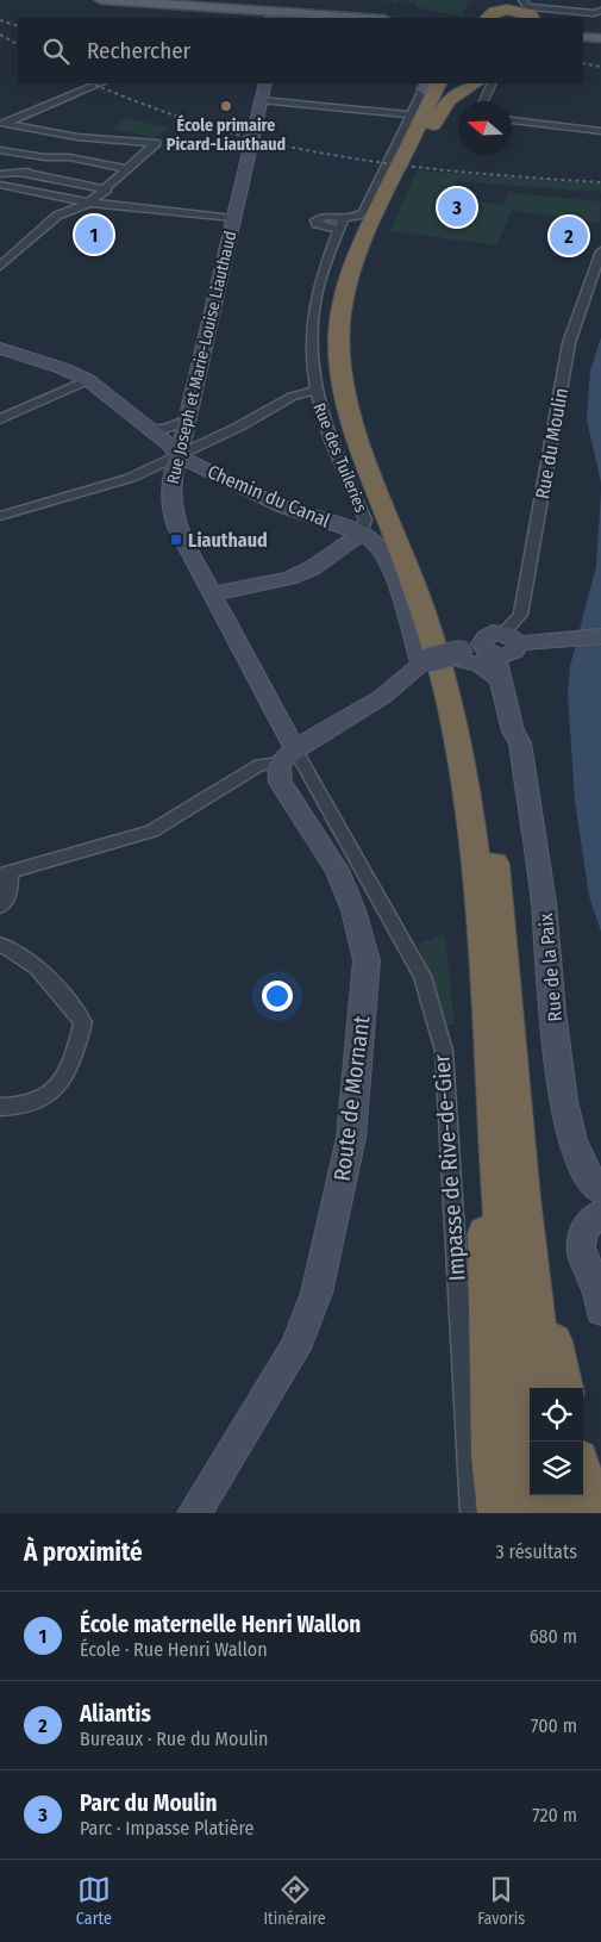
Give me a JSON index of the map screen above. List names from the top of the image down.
{
  "streets": {
    "main road": [
      "Rue Joseph et Marie-Louise Liauthaud",
      "Rue des Tuileries",
      "Chemin du Canal",
      "Rue de la Paix",
      "Route de Mornant"
    ],
    "street": ["Rue du Moulin", "Impasse de Rive-de-Gier"]
  },
  "crossings": [
    ["Rue Joseph et Marie-Louise Liauthaud", "Chemin du Canal"],
    ["Rue Joseph et Marie-Louise Liauthaud", "Route de Mornant"],
    ["Rue Joseph et Marie-Louise Liauthaud", "Impasse de Rive-de-Gier"],
    ["Rue du Moulin", "Rue de la Paix"],
    ["Rue des Tuileries", "Chemin du Canal"],
    ["Route de Mornant", "Impasse de Rive-de-Gier"]
  ],
  "places": {
    "other": ["École primaire Picard-Liauthaud"],
    "transit": ["Liauthaud"]
  },
  "north": "left",
  "page": {
    "search": "Rechercher",
    "pins": ["3", "1", "2"],
    "heading": ["À proximité", "3 résultats"],
    "list": [
      {
        "mark": "1",
        "name": "École maternelle Henri Wallon",
        "note": "École · Rue Henri Wallon",
        "value": "680 m"
      },
      {
        "mark": "2",
        "name": "Aliantis",
        "note": "Bureaux · Rue du Moulin",
        "value": "700 m"
      },
      {
        "mark": "3",
        "name": "Parc du Moulin",
        "note": "Parc · Impasse Platière",
        "value": "720 m"
      }
    ],
    "nav": ["Carte", "Itinéraire", "Favoris"]
  }
}
